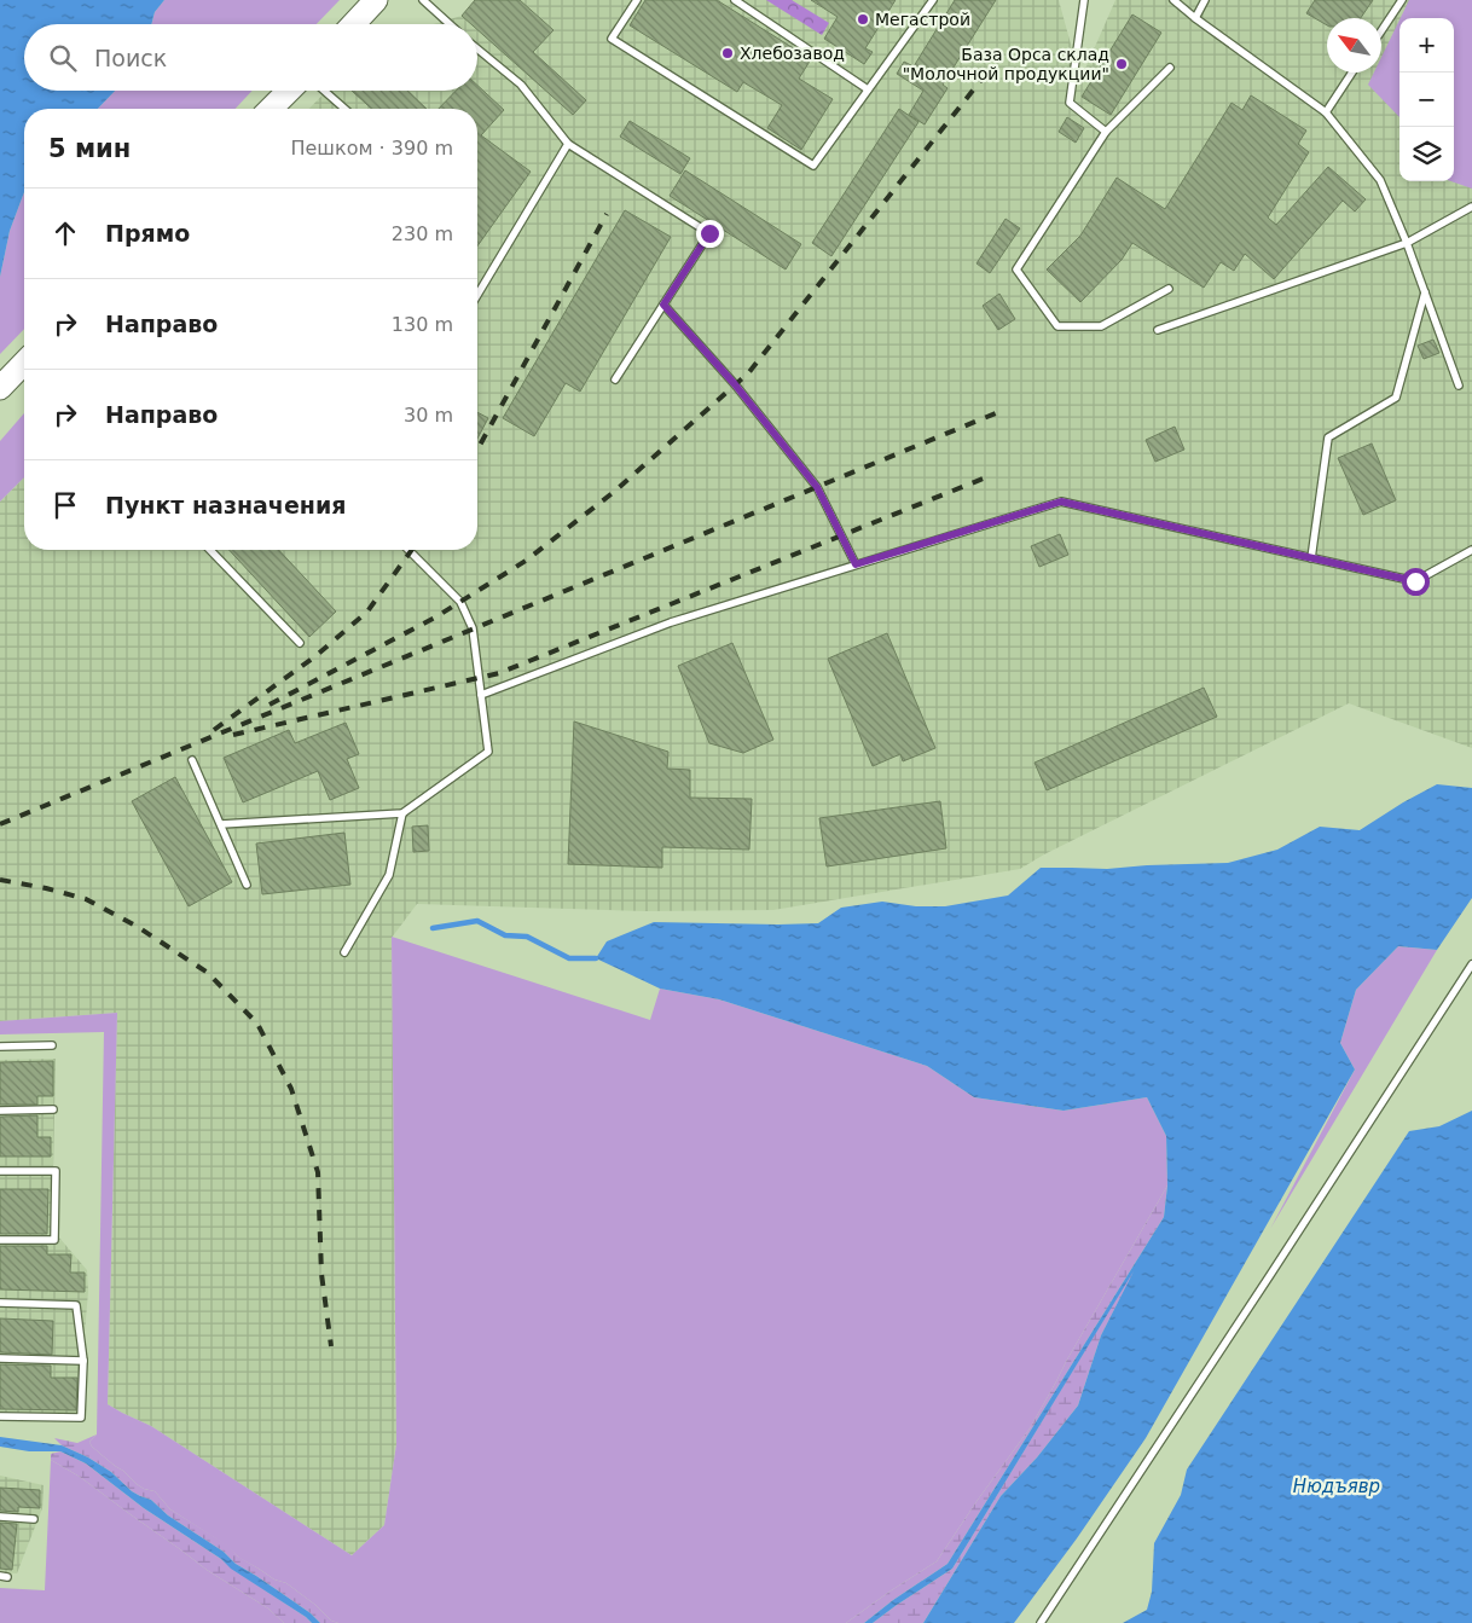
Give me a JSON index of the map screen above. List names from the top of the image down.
{
  "water": ["Нюдъявр"],
  "places": ["Мегастрой", "Хлебозавод", "База Орса склад \"Молочной продукции\""],
  "north": "top left",
  "page": {
    "map_buttons": ["+", "−"],
    "search": "Поиск",
    "heading": ["5 мин", "Пешком · 390 m"],
    "list": [
      ["Прямо", "230 m"],
      ["Направо", "130 m"],
      ["Направо", "30 m"],
      "Пункт назначения"
    ]
  }
}
